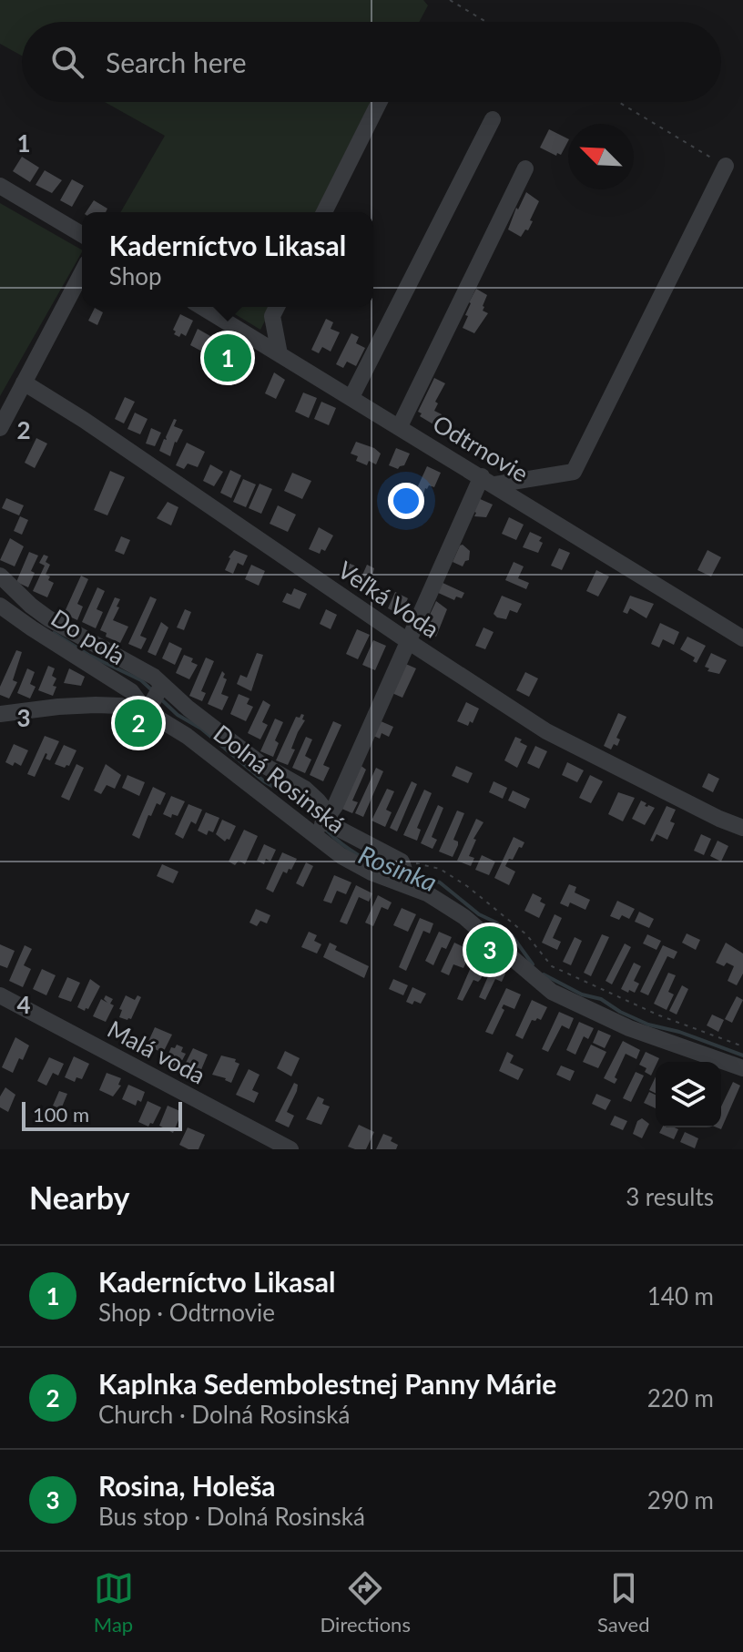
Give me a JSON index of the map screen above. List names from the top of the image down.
{
  "streets": {
    "street": [
      "Odtrnovie",
      "Veľká Voda",
      "Do poľa",
      "Dolná Rosinská",
      "Malá voda"
    ]
  },
  "crossings": [
    ["Do poľa", "Dolná Rosinská"]
  ],
  "water": ["Rosinka"],
  "scale_bar": "100 m",
  "north": "top left",
  "page": {
    "search": "Search here",
    "popup": ["Kaderníctvo Likasal", "Shop"],
    "pins": ["1", "2", "3"],
    "scale": "100 m",
    "heading": ["Nearby", "3 results"],
    "list": [
      {
        "mark": "1",
        "name": "Kaderníctvo Likasal",
        "note": "Shop · Odtrnovie",
        "value": "140 m"
      },
      {
        "mark": "2",
        "name": "Kaplnka Sedembolestnej Panny Márie",
        "note": "Church · Dolná Rosinská",
        "value": "220 m"
      },
      {
        "mark": "3",
        "name": "Rosina, Holeša",
        "note": "Bus stop · Dolná Rosinská",
        "value": "290 m"
      }
    ],
    "nav": ["Map", "Directions", "Saved"]
  },
  "grid": {
    "rows": [
      "1",
      "2",
      "3",
      "4"
    ]
  }
}
